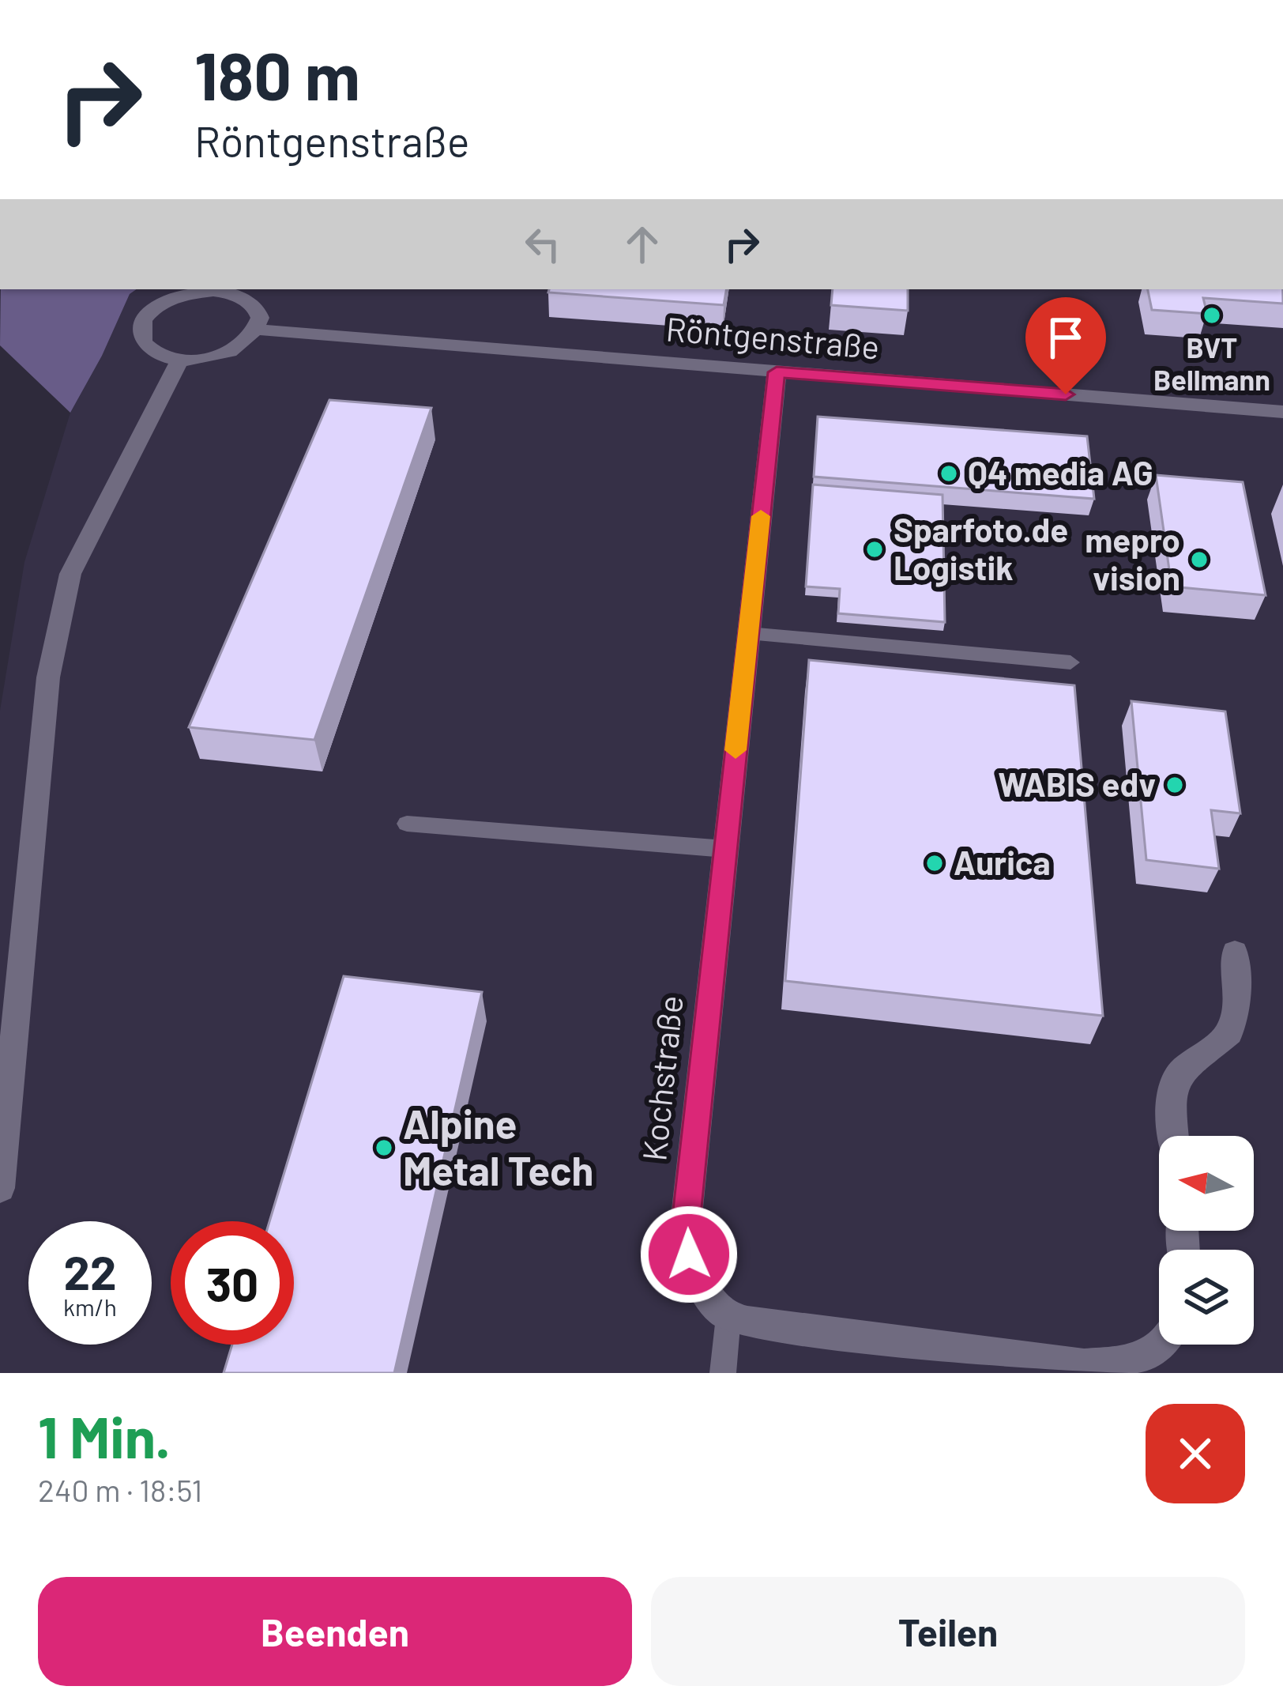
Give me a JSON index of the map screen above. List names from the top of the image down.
{
  "streets": {
    "street": ["Röntgenstraße", "Kochstraße"]
  },
  "crossings": [
    ["Röntgenstraße", "Kochstraße"]
  ],
  "places": [
    "BVT Bellmann",
    "Q4 media AG",
    "Sparfoto.de Logistik",
    "mepro vision",
    "WABIS edv",
    "Aurica",
    "Alpine Metal Tech"
  ],
  "north": "left",
  "page": {
    "turn": ["180 m", "Röntgenstraße"],
    "speed": "22 km/h",
    "limit": "30",
    "heading": ["1 Min.", "240 m · 18:51"],
    "buttons": ["Beenden", "Teilen"]
  }
}
